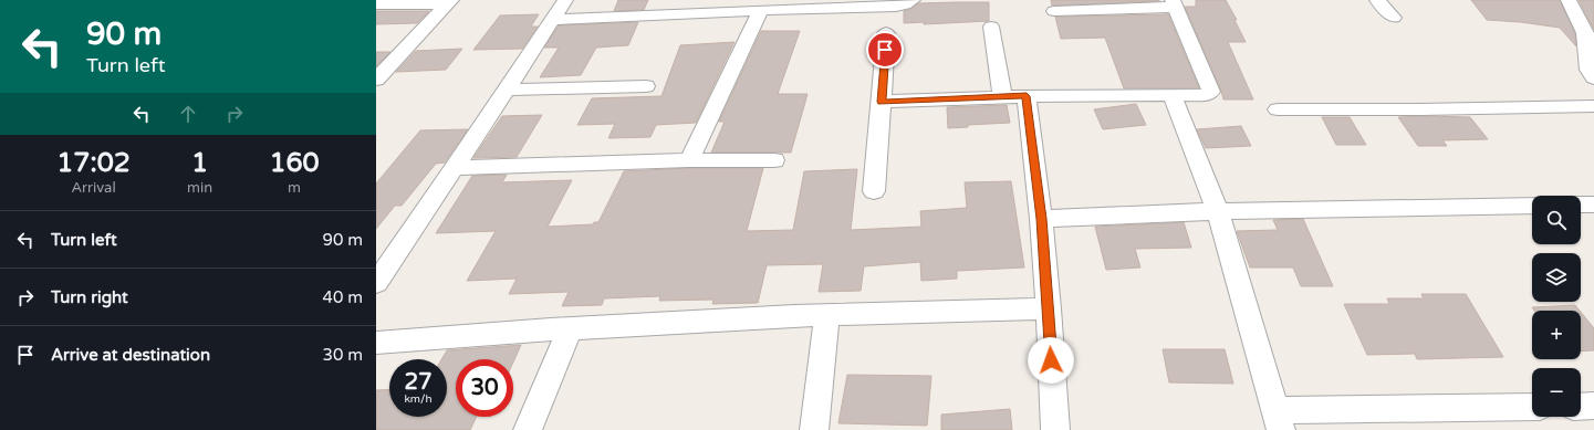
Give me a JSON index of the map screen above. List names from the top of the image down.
{
  "page": {
    "turn": ["90 m", "Turn left"],
    "eta": [
      "17:02",
      "Arrival",
      "1",
      "min",
      "160",
      "m"
    ],
    "map_buttons": ["+", "−"],
    "list": [
      {
        "name": "Turn left",
        "value": "90 m"
      },
      {
        "name": "Turn right",
        "value": "40 m"
      },
      {
        "name": "Arrive at destination",
        "value": "30 m"
      }
    ],
    "speed": "27 km/h",
    "limit": "30"
  }
}
